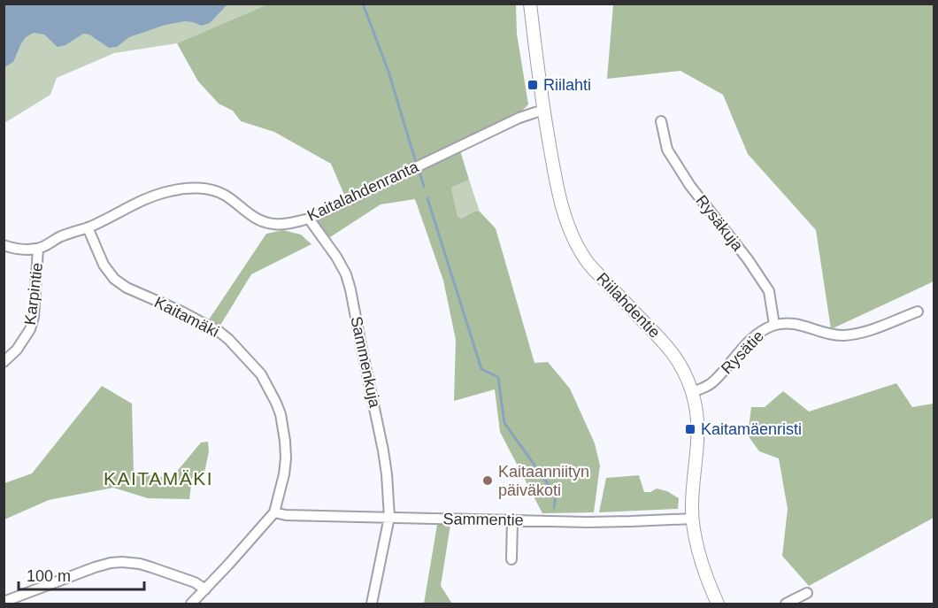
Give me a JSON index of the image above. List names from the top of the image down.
{
  "streets": {
    "street": [
      "Kaitalahdenranta",
      "Rysäkuja",
      "Karpintie",
      "Riilahdentie",
      "Kaitamäki",
      "Rysätie",
      "Sammenkuja",
      "Sammentie"
    ]
  },
  "crossings": [
    ["Kaitalahdenranta", "Karpintie"],
    ["Kaitalahdenranta", "Riilahdentie"],
    ["Kaitalahdenranta", "Kaitamäki"],
    ["Kaitalahdenranta", "Sammenkuja"],
    ["Rysäkuja", "Rysätie"],
    ["Riilahdentie", "Rysätie"],
    ["Riilahdentie", "Sammentie"],
    ["Kaitamäki", "Sammentie"],
    ["Sammenkuja", "Sammentie"]
  ],
  "districts": ["KAITAMÄKI"],
  "places": {
    "transit": ["Riilahti", "Kaitamäenristi"],
    "other": ["Kaitaanniityn päiväkoti"]
  },
  "scale_bar": "100 m"
}
